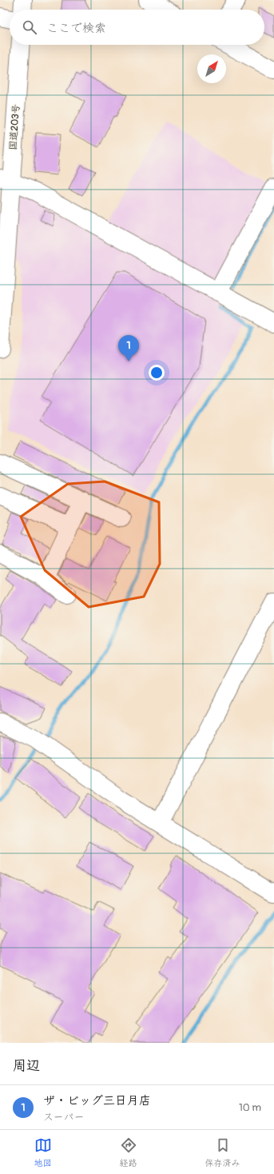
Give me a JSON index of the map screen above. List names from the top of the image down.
{
  "streets": {
    "main road": ["国道203号"]
  },
  "north": "top right",
  "page": {
    "search": "ここで検索",
    "pins": "1",
    "heading": "周辺",
    "list": [
      {
        "mark": "1",
        "name": "ザ・ビッグ三日月店",
        "note": "スーパー",
        "value": "10 m"
      }
    ],
    "nav": ["地図", "経路", "保存済み"]
  }
}
